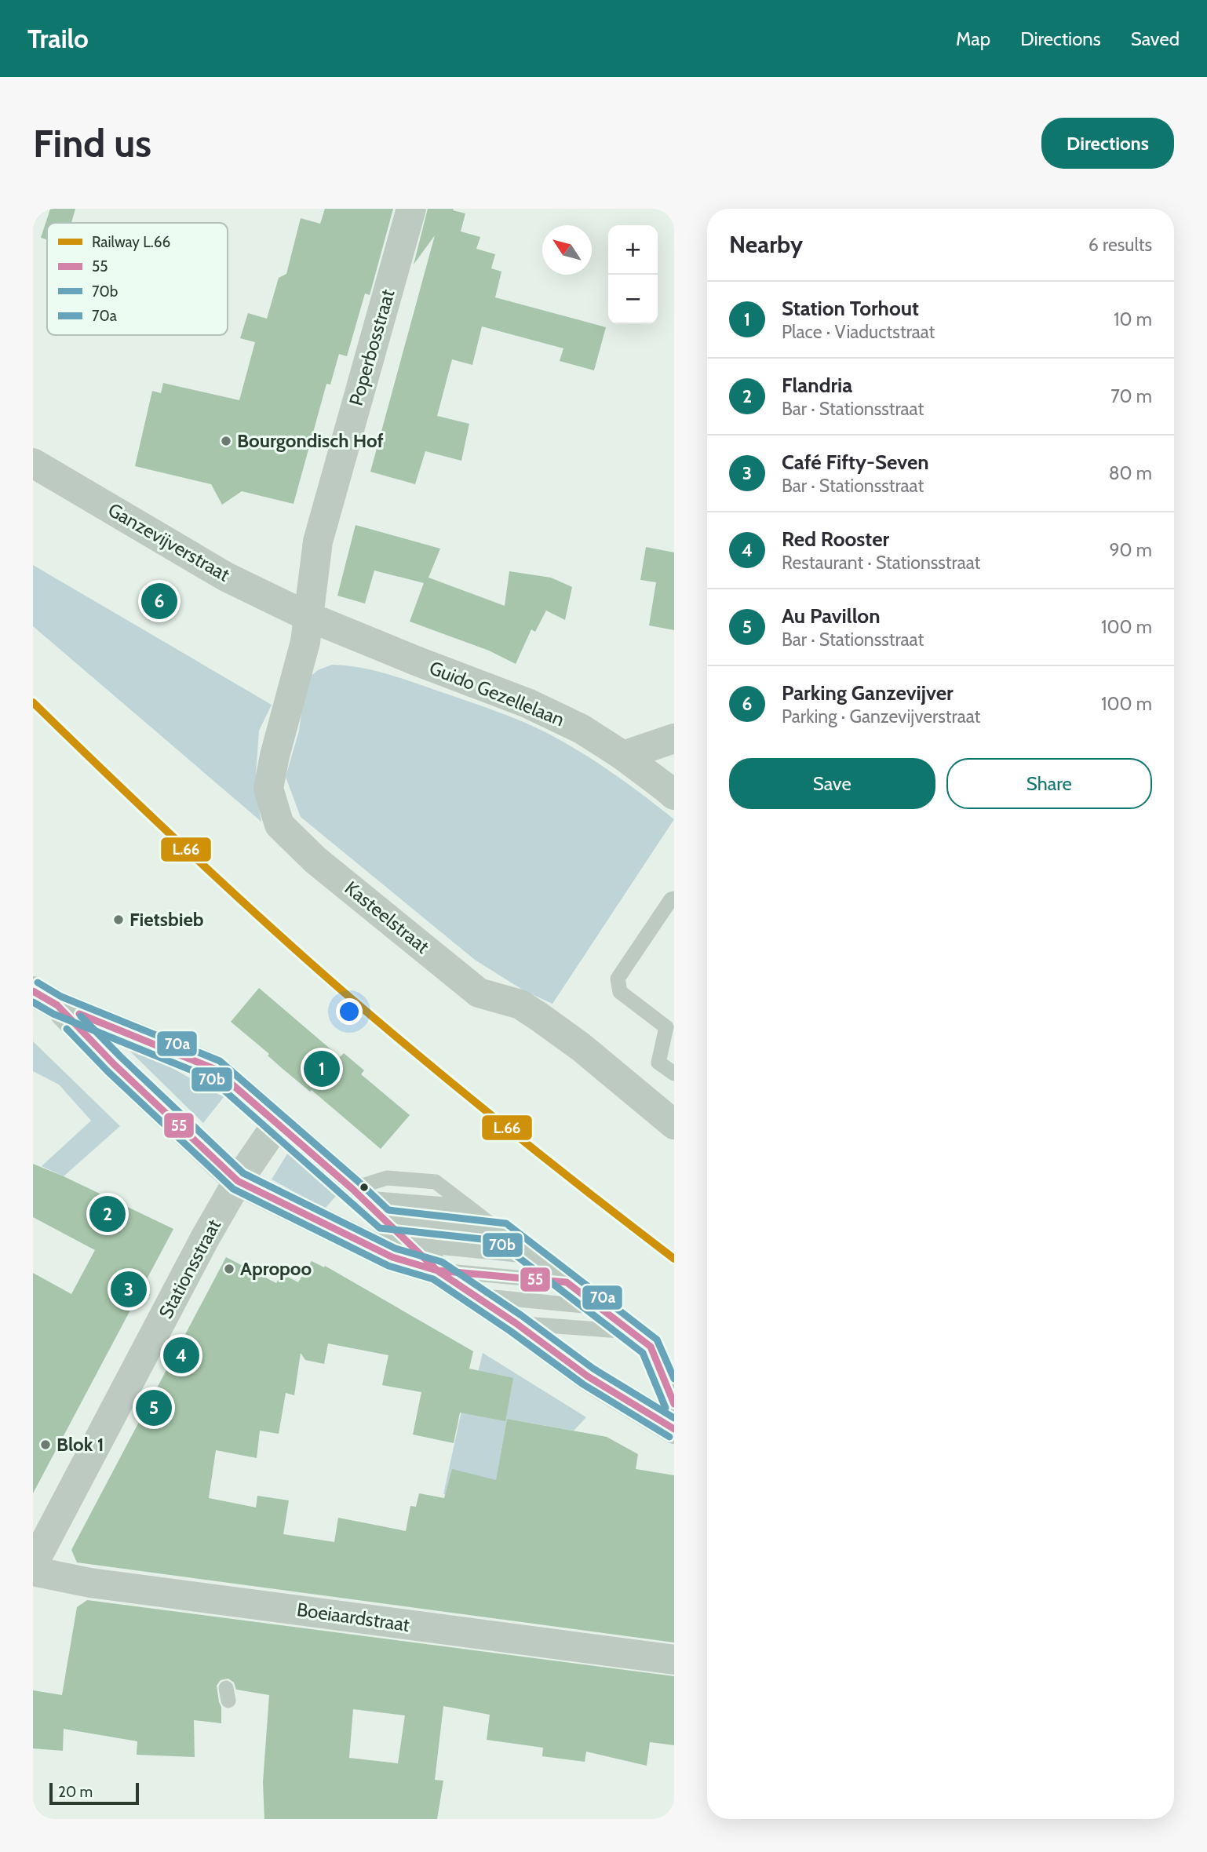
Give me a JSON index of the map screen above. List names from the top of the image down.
{
  "streets": {
    "street": [
      "Poperbosstraat",
      "Ganzevijverstraat",
      "Guido Gezellelaan",
      "Kasteelstraat",
      "Stationsstraat",
      "Boeiaardstraat"
    ]
  },
  "crossings": [
    ["Poperbosstraat", "Ganzevijverstraat"],
    ["Poperbosstraat", "Guido Gezellelaan"],
    ["Poperbosstraat", "Kasteelstraat"],
    ["Ganzevijverstraat", "Guido Gezellelaan"],
    ["Ganzevijverstraat", "Kasteelstraat"],
    ["Guido Gezellelaan", "Kasteelstraat"]
  ],
  "places": [
    "Bourgondisch Hof",
    "Fietsbieb",
    "Apropoo",
    "Blok 1"
  ],
  "lines": [
    "rail line L.66",
    "transit line 70a",
    "transit line 55",
    "transit line 70b"
  ],
  "legend": [
    "Railway L.66",
    "55",
    "70b",
    "70a"
  ],
  "scale_bar": "20 m",
  "north": "top left",
  "page": {
    "header": "Trailo",
    "nav": ["Map", "Directions", "Saved"],
    "buttons": [
      "Directions",
      ["Save", "Share"]
    ],
    "title": "Find us",
    "heading": ["Nearby", "6 results"],
    "map_buttons": ["+", "−"],
    "list": [
      {
        "mark": "1",
        "name": "Station Torhout",
        "note": "Place · Viaductstraat",
        "value": "10 m"
      },
      {
        "mark": "2",
        "name": "Flandria",
        "note": "Bar · Stationsstraat",
        "value": "70 m"
      },
      {
        "mark": "3",
        "name": "Café Fifty-Seven",
        "note": "Bar · Stationsstraat",
        "value": "80 m"
      },
      {
        "mark": "4",
        "name": "Red Rooster",
        "note": "Restaurant · Stationsstraat",
        "value": "90 m"
      },
      {
        "mark": "5",
        "name": "Au Pavillon",
        "note": "Bar · Stationsstraat",
        "value": "100 m"
      },
      {
        "mark": "6",
        "name": "Parking Ganzevijver",
        "note": "Parking · Ganzevijverstraat",
        "value": "100 m"
      }
    ],
    "pins": [
      "6",
      "1",
      "2",
      "3",
      "4",
      "5"
    ],
    "scale": "20 m"
  }
}
